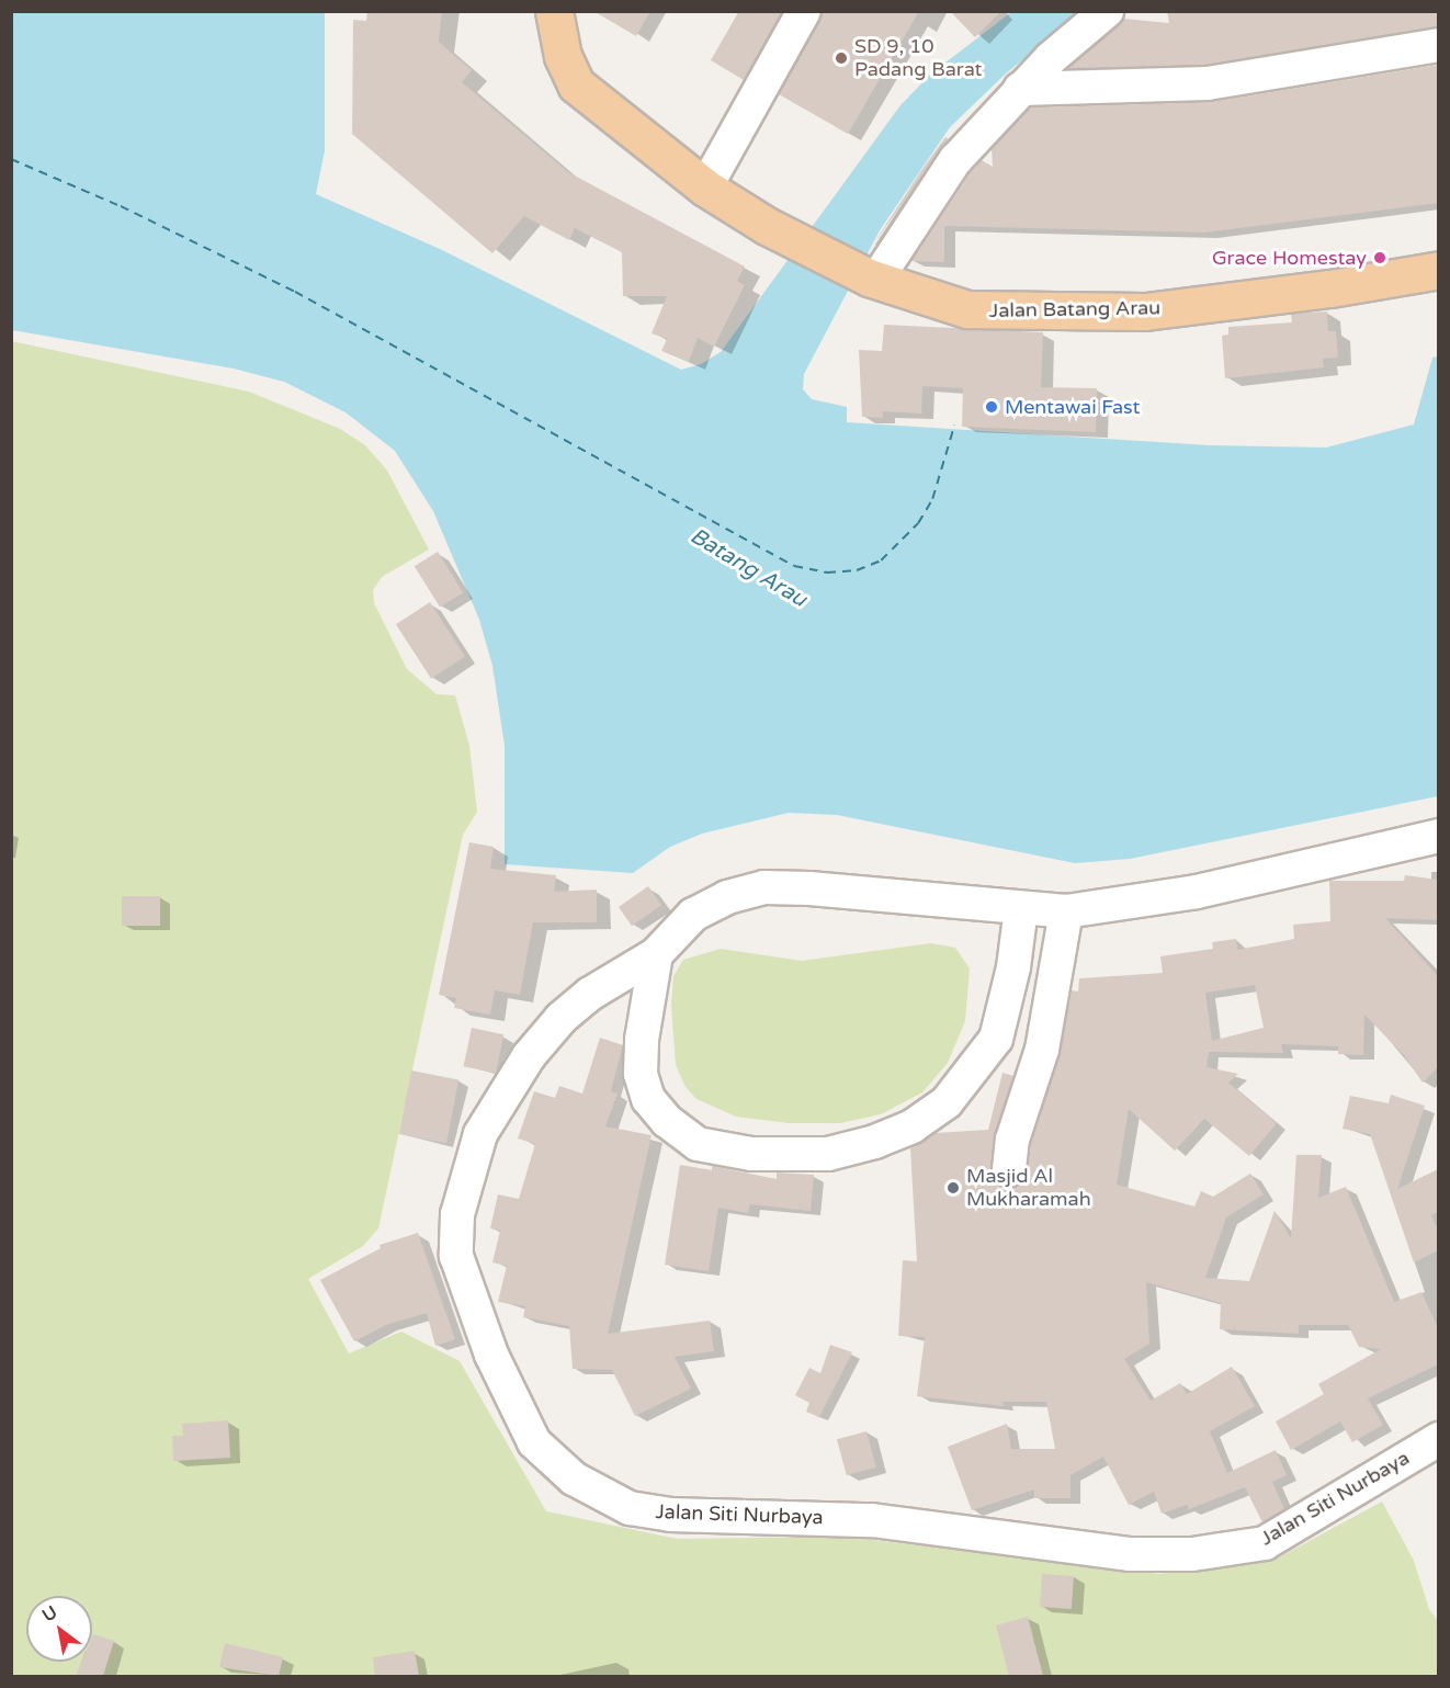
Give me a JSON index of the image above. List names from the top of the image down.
{
  "streets": {
    "main road": ["Jalan Batang Arau"],
    "street": ["Jalan Siti Nurbaya"]
  },
  "water": ["Batang Arau"],
  "places": [
    "SD 9, 10 Padang Barat",
    "Grace Homestay",
    "Mentawai Fast",
    "Masjid Al Mukharamah"
  ],
  "north": "top left"
}
